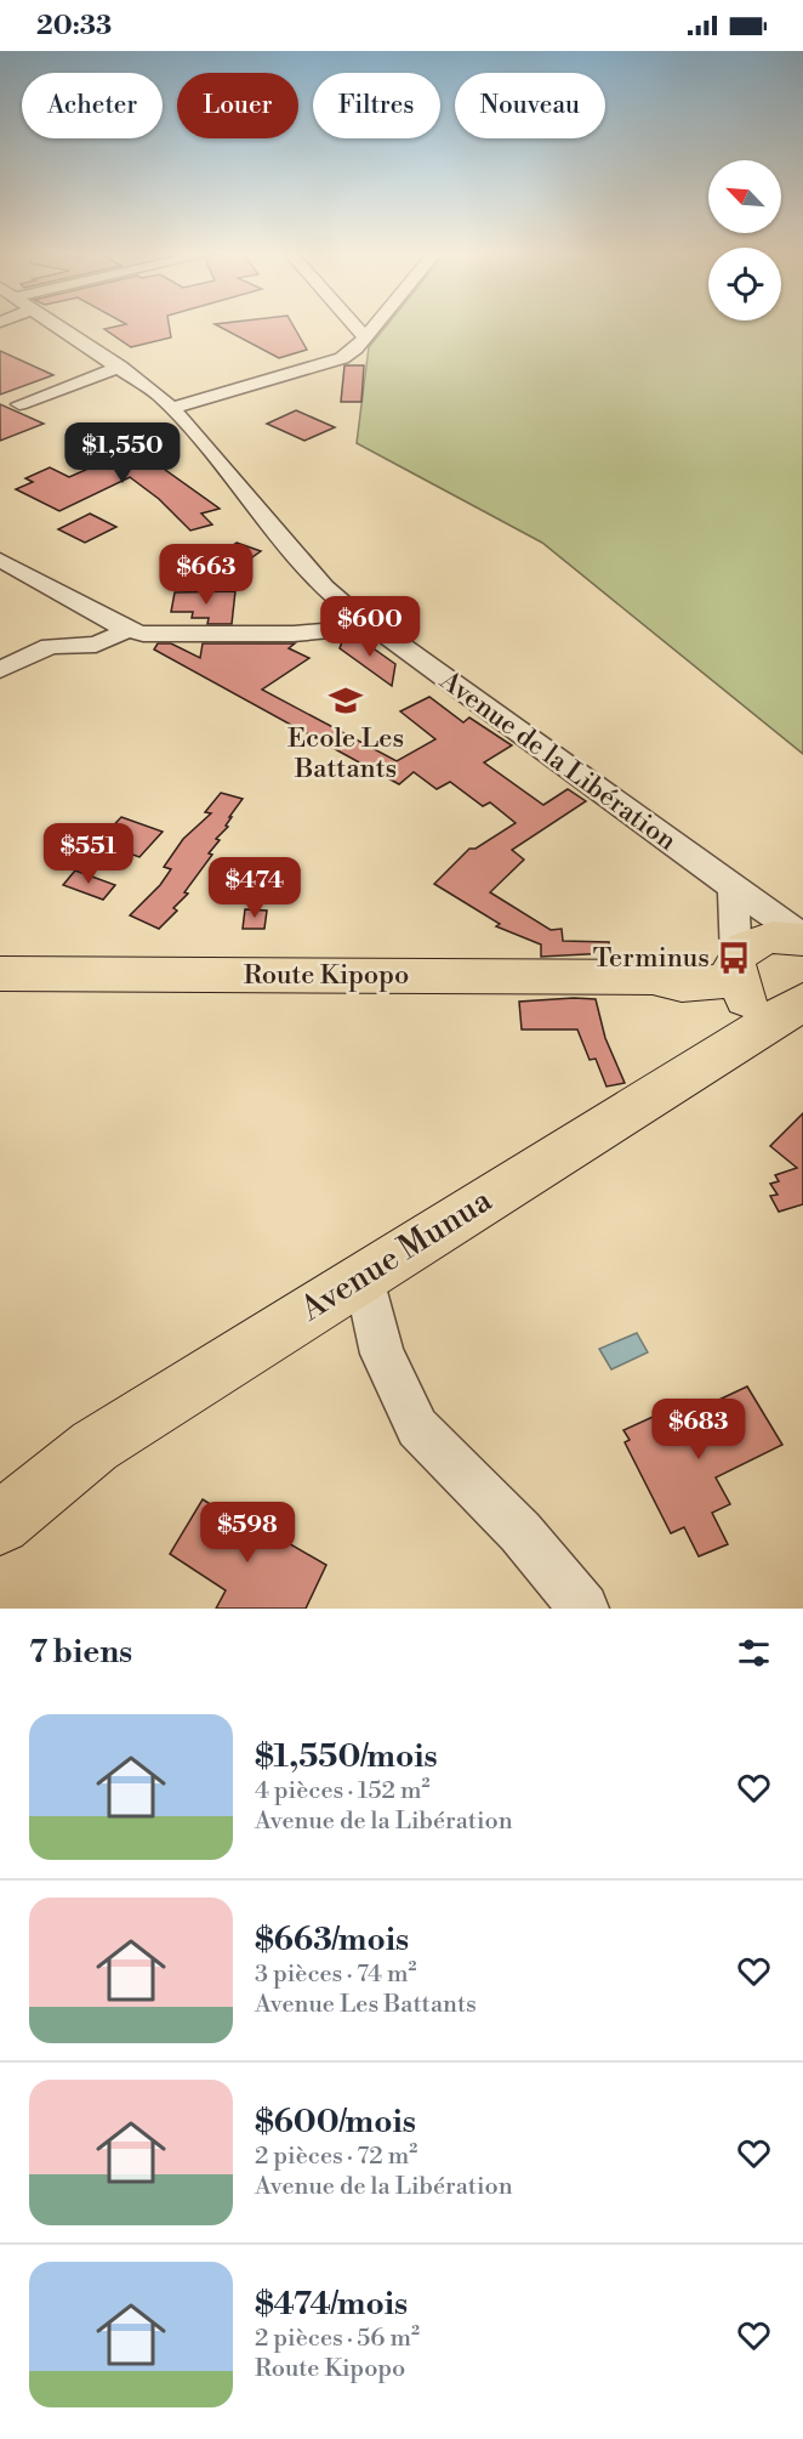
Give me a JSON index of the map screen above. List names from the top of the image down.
{
  "streets": {
    "main road": ["Route Kipopo", "Avenue Munua"],
    "street": ["Avenue de la Libération"]
  },
  "places": {
    "school or university": ["Ecole Les Battants"],
    "bus stop": ["Terminus"]
  },
  "north": "top left",
  "page": {
    "status": "20:33",
    "chip": [
      "Acheter",
      "Louer",
      "Filtres",
      "Nouveau"
    ],
    "price": [
      "$1,550",
      "$663",
      "$600",
      "$551",
      "$474",
      "$683",
      "$598"
    ],
    "heading": "7 biens",
    "list": [
      {
        "name": "$1,550/mois",
        "note": "4 pièces · 152 m² · Avenue de la Libération"
      },
      {
        "name": "$663/mois",
        "note": "3 pièces · 74 m² · Avenue Les Battants"
      },
      {
        "name": "$600/mois",
        "note": "2 pièces · 72 m² · Avenue de la Libération"
      },
      {
        "name": "$474/mois",
        "note": "2 pièces · 56 m² · Route Kipopo"
      }
    ]
  }
}
